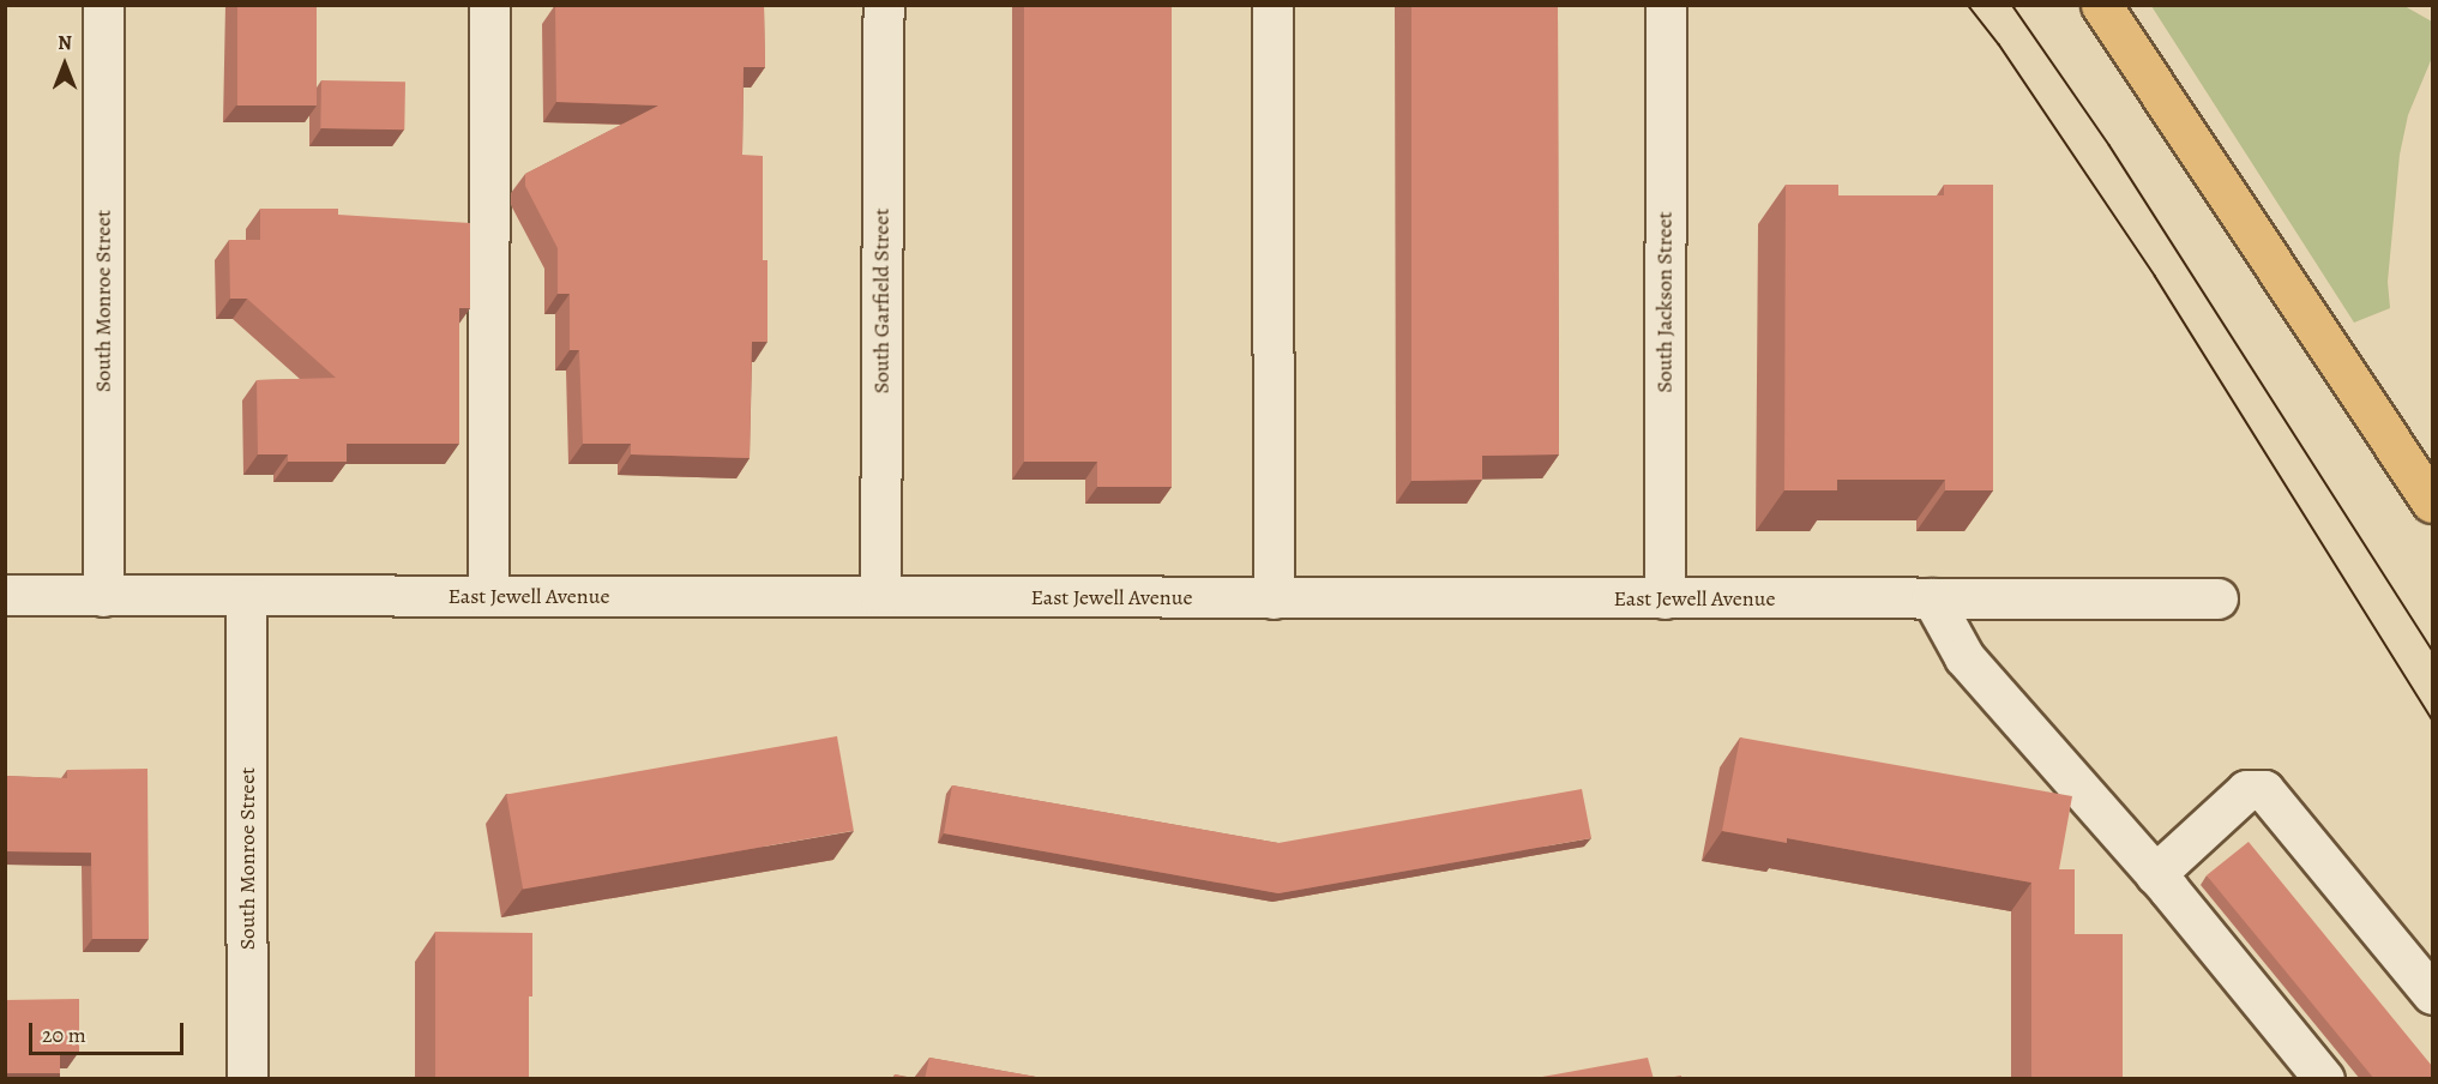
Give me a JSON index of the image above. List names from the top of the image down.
{
  "streets": {
    "street": [
      "South Monroe Street",
      "South Garfield Street",
      "South Jackson Street",
      "East Jewell Avenue"
    ]
  },
  "crossings": [
    ["South Monroe Street", "East Jewell Avenue"],
    ["South Garfield Street", "East Jewell Avenue"],
    ["South Jackson Street", "East Jewell Avenue"]
  ],
  "scale_bar": "20 m",
  "north": "top"
}
